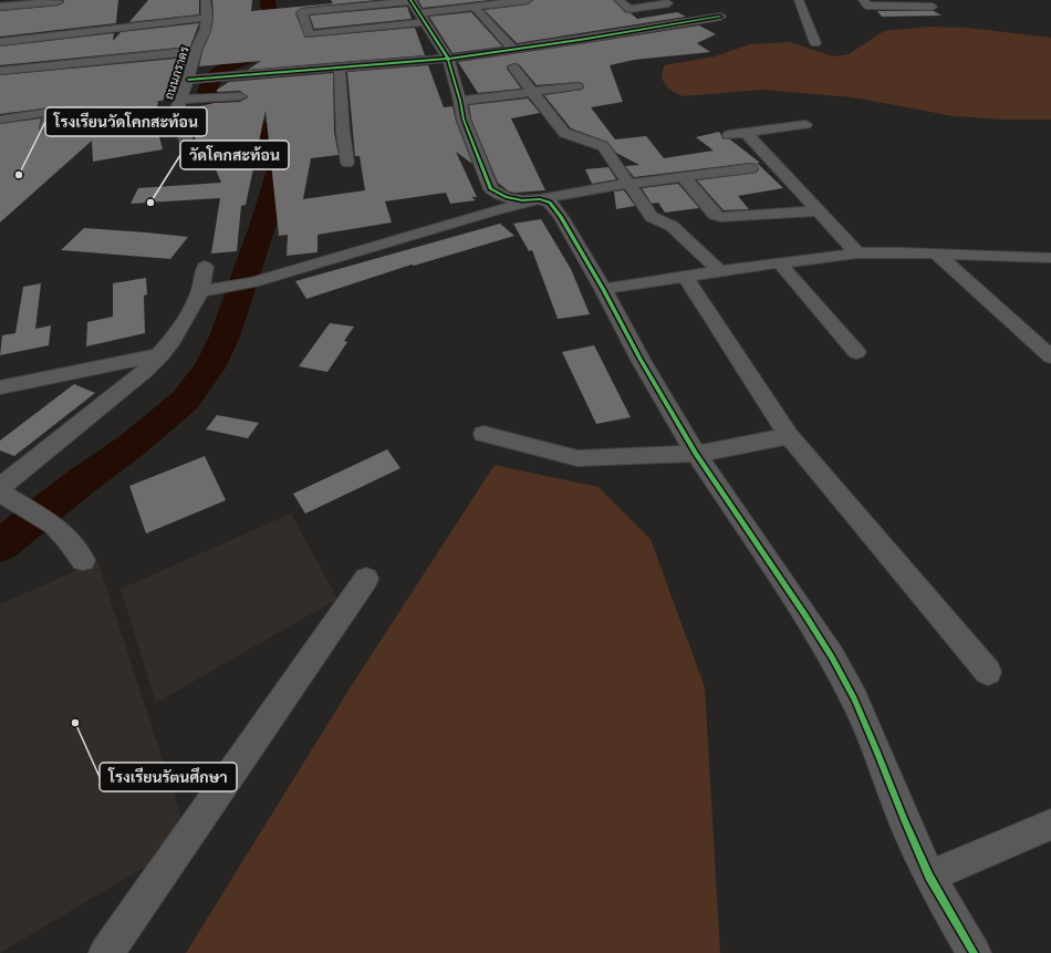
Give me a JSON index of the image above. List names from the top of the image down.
{
  "streets": {
    "street": ["ถนนภราดร"]
  },
  "places": ["โรงเรียนวัดโคกสะท้อน", "วัดโคกสะท้อน", "โรงเรียนรัตนศึกษา"]
}
